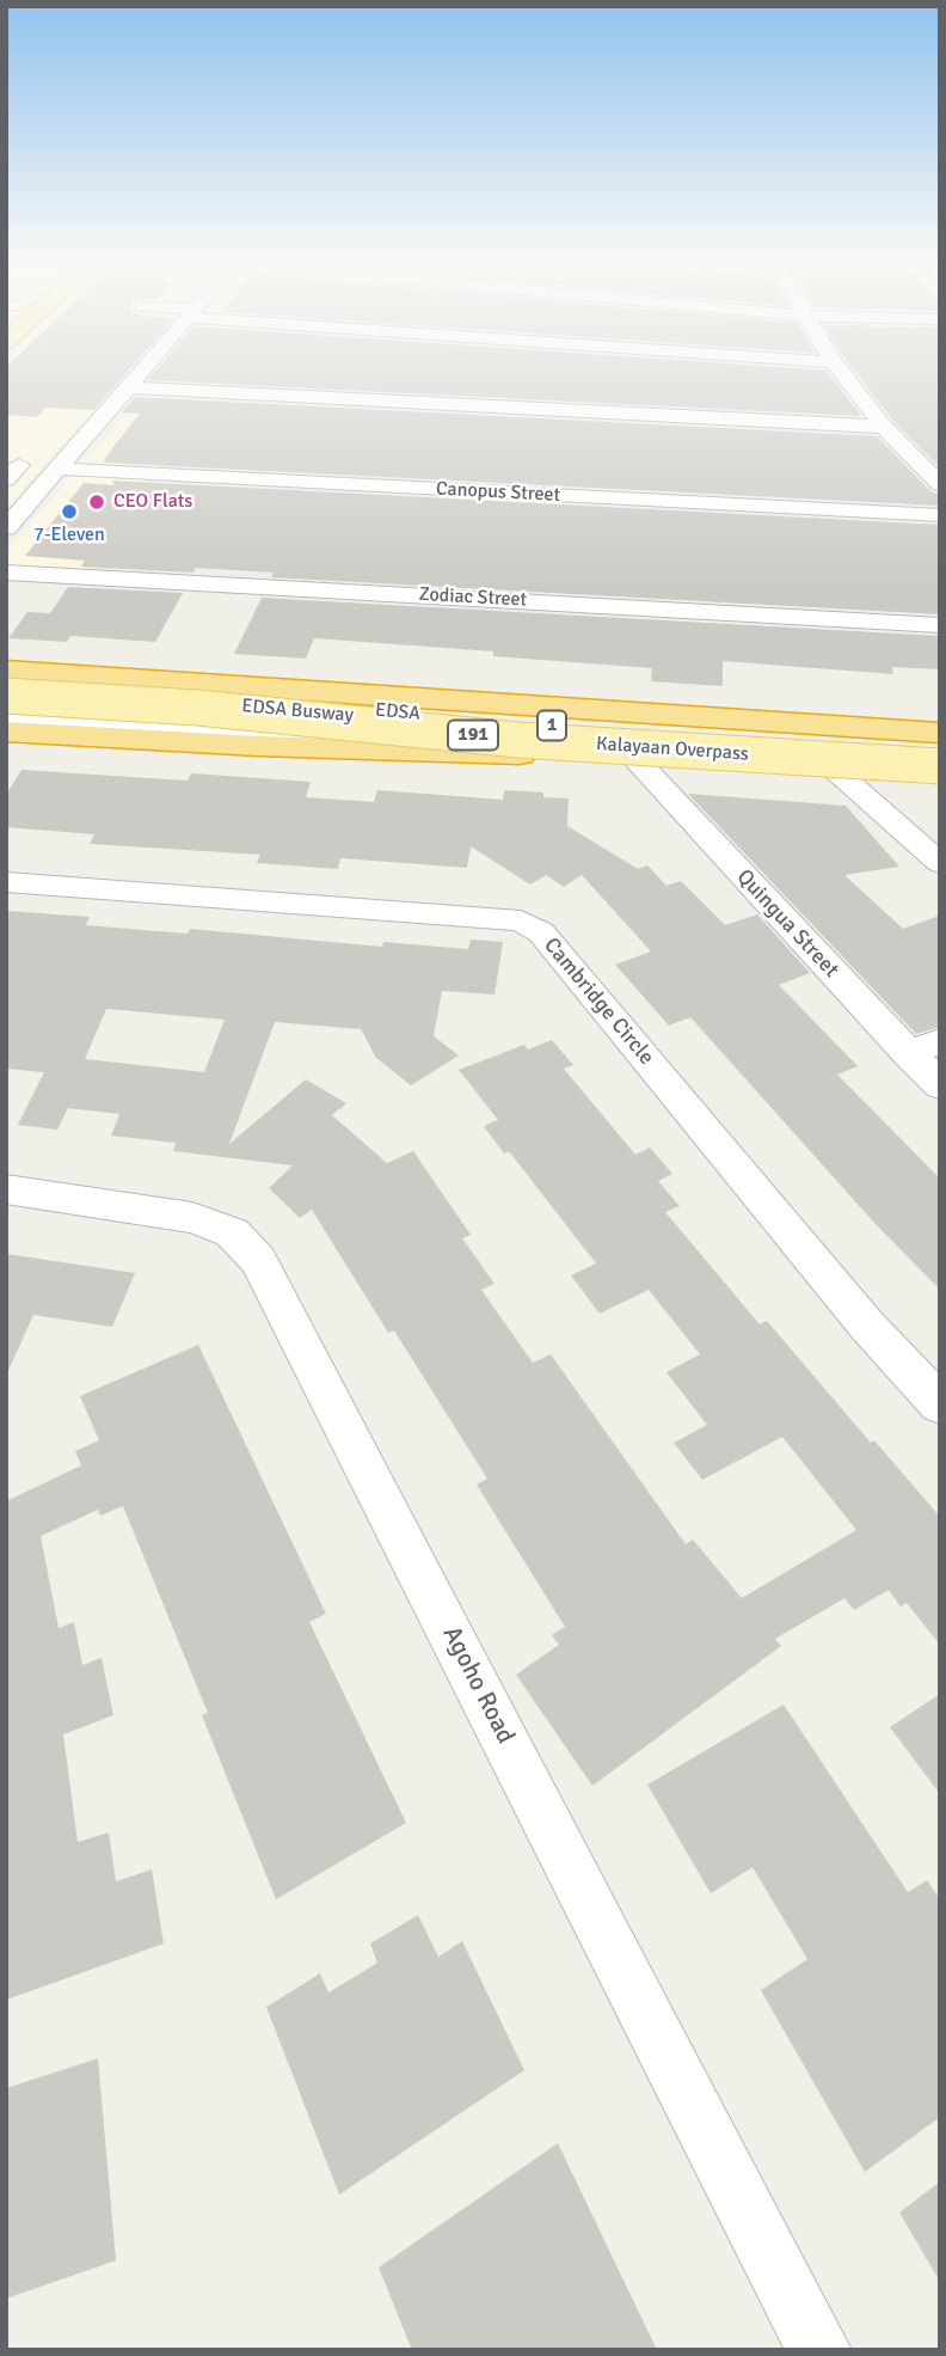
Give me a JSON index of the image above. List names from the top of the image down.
{
  "streets": {
    "highway": ["EDSA", "1"],
    "main road": ["191", "Kalayaan Overpass"],
    "street": [
      "Canopus Street",
      "Zodiac Street",
      "Quingua Street",
      "Cambridge Circle",
      "Agoho Road"
    ]
  },
  "crossings": [
    ["EDSA", "Kalayaan Overpass"],
    ["EDSA", "Quingua Street"]
  ],
  "places": ["CEO Flats", "7-Eleven"]
}
